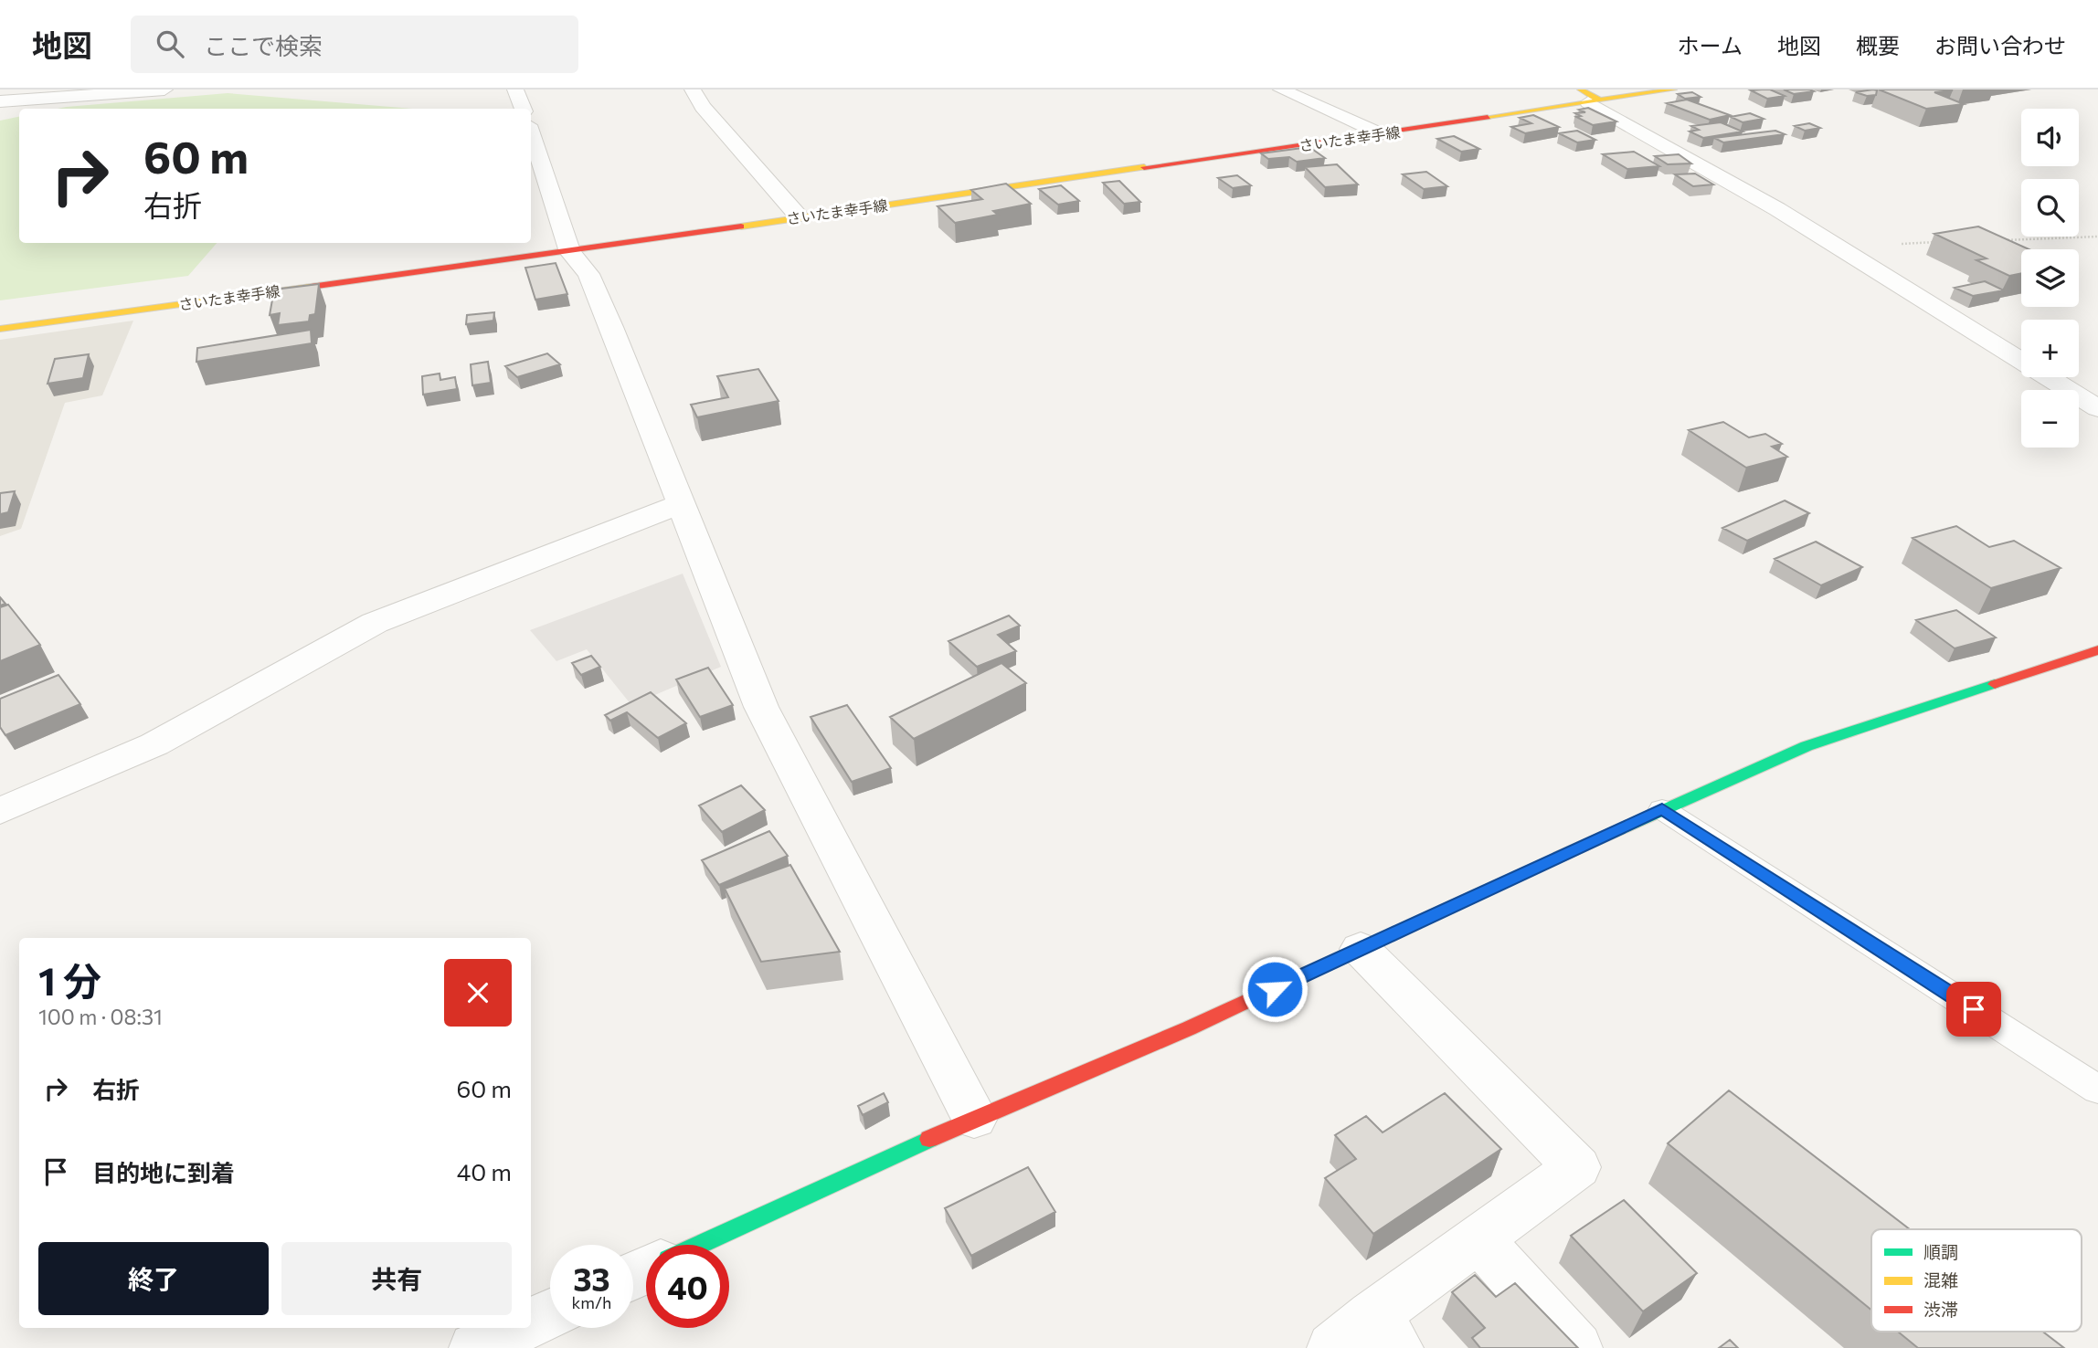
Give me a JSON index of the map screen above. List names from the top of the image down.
{
  "streets": {
    "main road": ["さいたま幸手線"]
  },
  "legend": ["順調", "混雑", "渋滞"],
  "page": {
    "header": "地図",
    "search": "ここで検索",
    "nav": [
      "ホーム",
      "地図",
      "概要",
      "お問い合わせ"
    ],
    "map_buttons": ["+", "−"],
    "turn": ["60 m", "右折"],
    "heading": ["1 分", "100 m · 08:31"],
    "list": [
      {
        "name": "右折",
        "value": "60 m"
      },
      {
        "name": "目的地に到着",
        "value": "40 m"
      }
    ],
    "buttons": ["終了", "共有"],
    "speed": "33 km/h",
    "limit": "40"
  }
}
